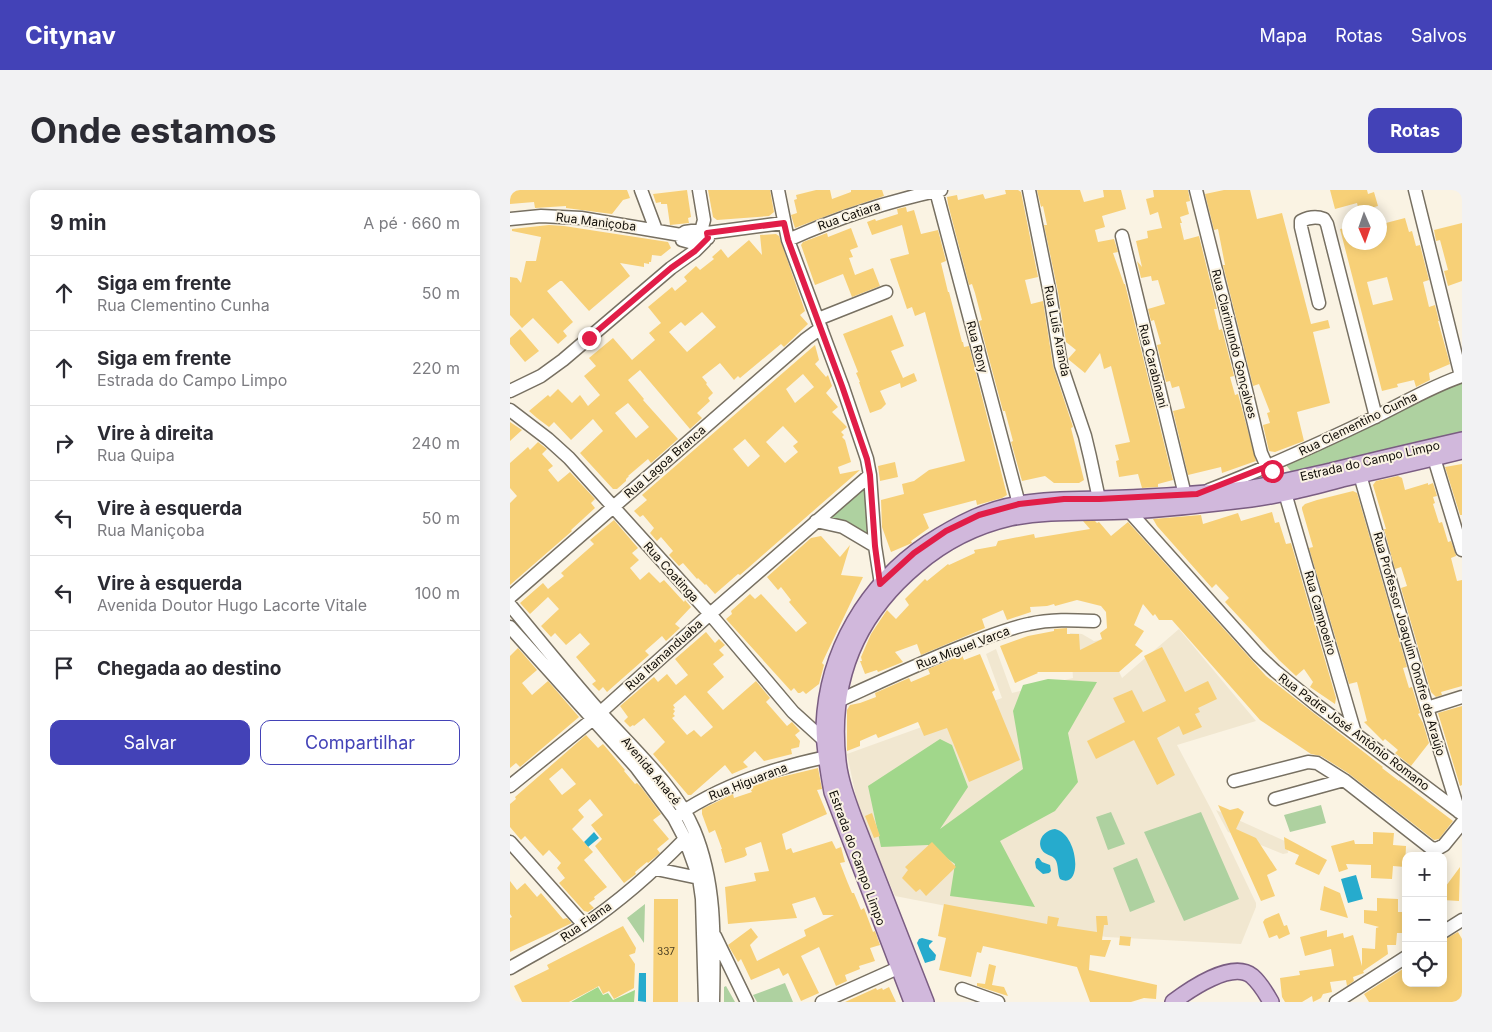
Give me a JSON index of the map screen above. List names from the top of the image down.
{
  "streets": {
    "main road": ["Estrada do Campo Limpo"],
    "street": [
      "Rua Catiara",
      "Rua Maniçoba",
      "Rua Luís Aranda",
      "Rua Clarimundo Gonçalves",
      "Rua Rony",
      "Rua Carabinani",
      "Rua Clementino Cunha",
      "Rua Lagoa Branca",
      "Rua Coatinga",
      "Rua Campoeiro",
      "Rua Professor Joaquim Onofre de Araújo",
      "Rua Miguel Varca",
      "Rua Itamanduaba",
      "Rua Padre José Antônio Romano",
      "Avenida Anacé",
      "Rua Higuarana",
      "Rua Flama"
    ]
  },
  "crossings": [
    ["Rua Catiara", "Rua Rony"],
    ["Rua Luís Aranda", "Estrada do Campo Limpo"],
    ["Rua Clarimundo Gonçalves", "Rua Clementino Cunha"],
    ["Rua Clarimundo Gonçalves", "Estrada do Campo Limpo"],
    ["Rua Clarimundo Gonçalves", "Rua Campoeiro"],
    ["Rua Rony", "Estrada do Campo Limpo"],
    ["Rua Carabinani", "Rua Clementino Cunha"],
    ["Rua Carabinani", "Estrada do Campo Limpo"],
    ["Rua Clementino Cunha", "Estrada do Campo Limpo"],
    ["Estrada do Campo Limpo", "Rua Coatinga"],
    ["Estrada do Campo Limpo", "Rua Campoeiro"],
    ["Estrada do Campo Limpo", "Rua Professor Joaquim Onofre de Araújo"],
    ["Estrada do Campo Limpo", "Rua Miguel Varca"],
    ["Estrada do Campo Limpo", "Rua Padre José Antônio Romano"],
    ["Estrada do Campo Limpo", "Rua Higuarana"],
    ["Rua Lagoa Branca", "Rua Coatinga"],
    ["Rua Coatinga", "Rua Itamanduaba"],
    ["Rua Campoeiro", "Rua Padre José Antônio Romano"],
    ["Rua Professor Joaquim Onofre de Araújo", "Rua Padre José Antônio Romano"],
    ["Rua Itamanduaba", "Avenida Anacé"],
    ["Avenida Anacé", "Rua Higuarana"],
    ["Avenida Anacé", "Rua Flama"]
  ],
  "house_numbers": ["337"],
  "north": "bottom",
  "page": {
    "header": "Citynav",
    "nav": ["Mapa", "Rotas", "Salvos"],
    "buttons": [
      "Rotas",
      ["Salvar", "Compartilhar"]
    ],
    "title": "Onde estamos",
    "heading": ["9 min", "A pé · 660 m"],
    "list": [
      ["Siga em frente", "Rua Clementino Cunha", "50 m"],
      ["Siga em frente", "Estrada do Campo Limpo", "220 m"],
      ["Vire à direita", "Rua Quipa", "240 m"],
      ["Vire à esquerda", "Rua Maniçoba", "50 m"],
      ["Vire à esquerda", "Avenida Doutor Hugo Lacorte Vitale", "100 m"],
      "Chegada ao destino"
    ],
    "map_buttons": ["+", "−"]
  }
}
